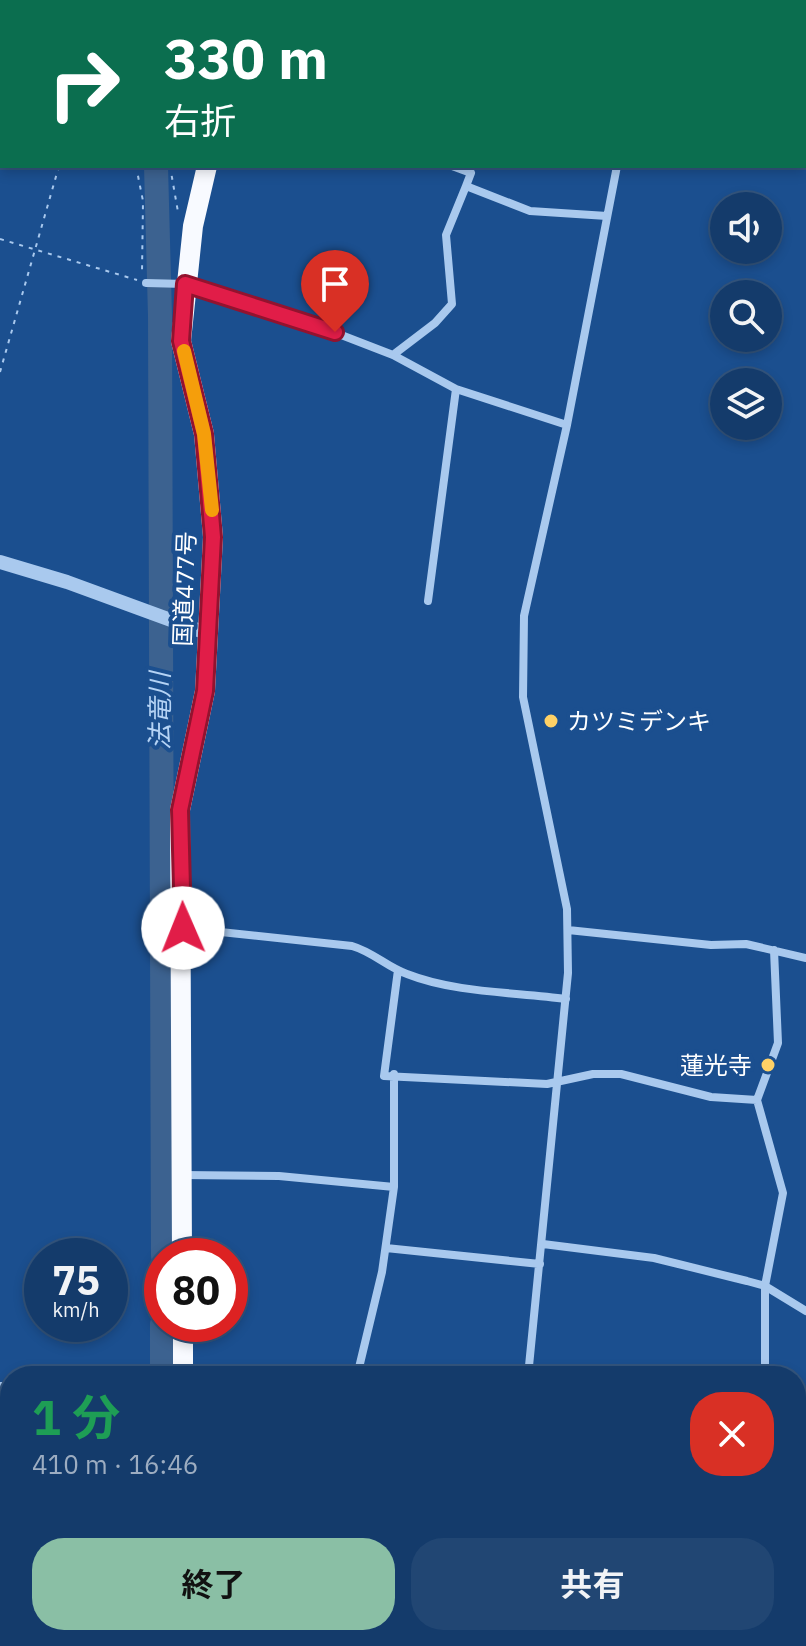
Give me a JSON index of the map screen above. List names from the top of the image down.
{
  "streets": {
    "highway": ["国道477号"]
  },
  "water": ["法竜川"],
  "places": ["カツミデンキ", "蓮光寺"],
  "page": {
    "turn": ["330 m", "右折"],
    "speed": "75 km/h",
    "limit": "80",
    "heading": ["1 分", "410 m · 16:46"],
    "buttons": ["終了", "共有"]
  }
}
